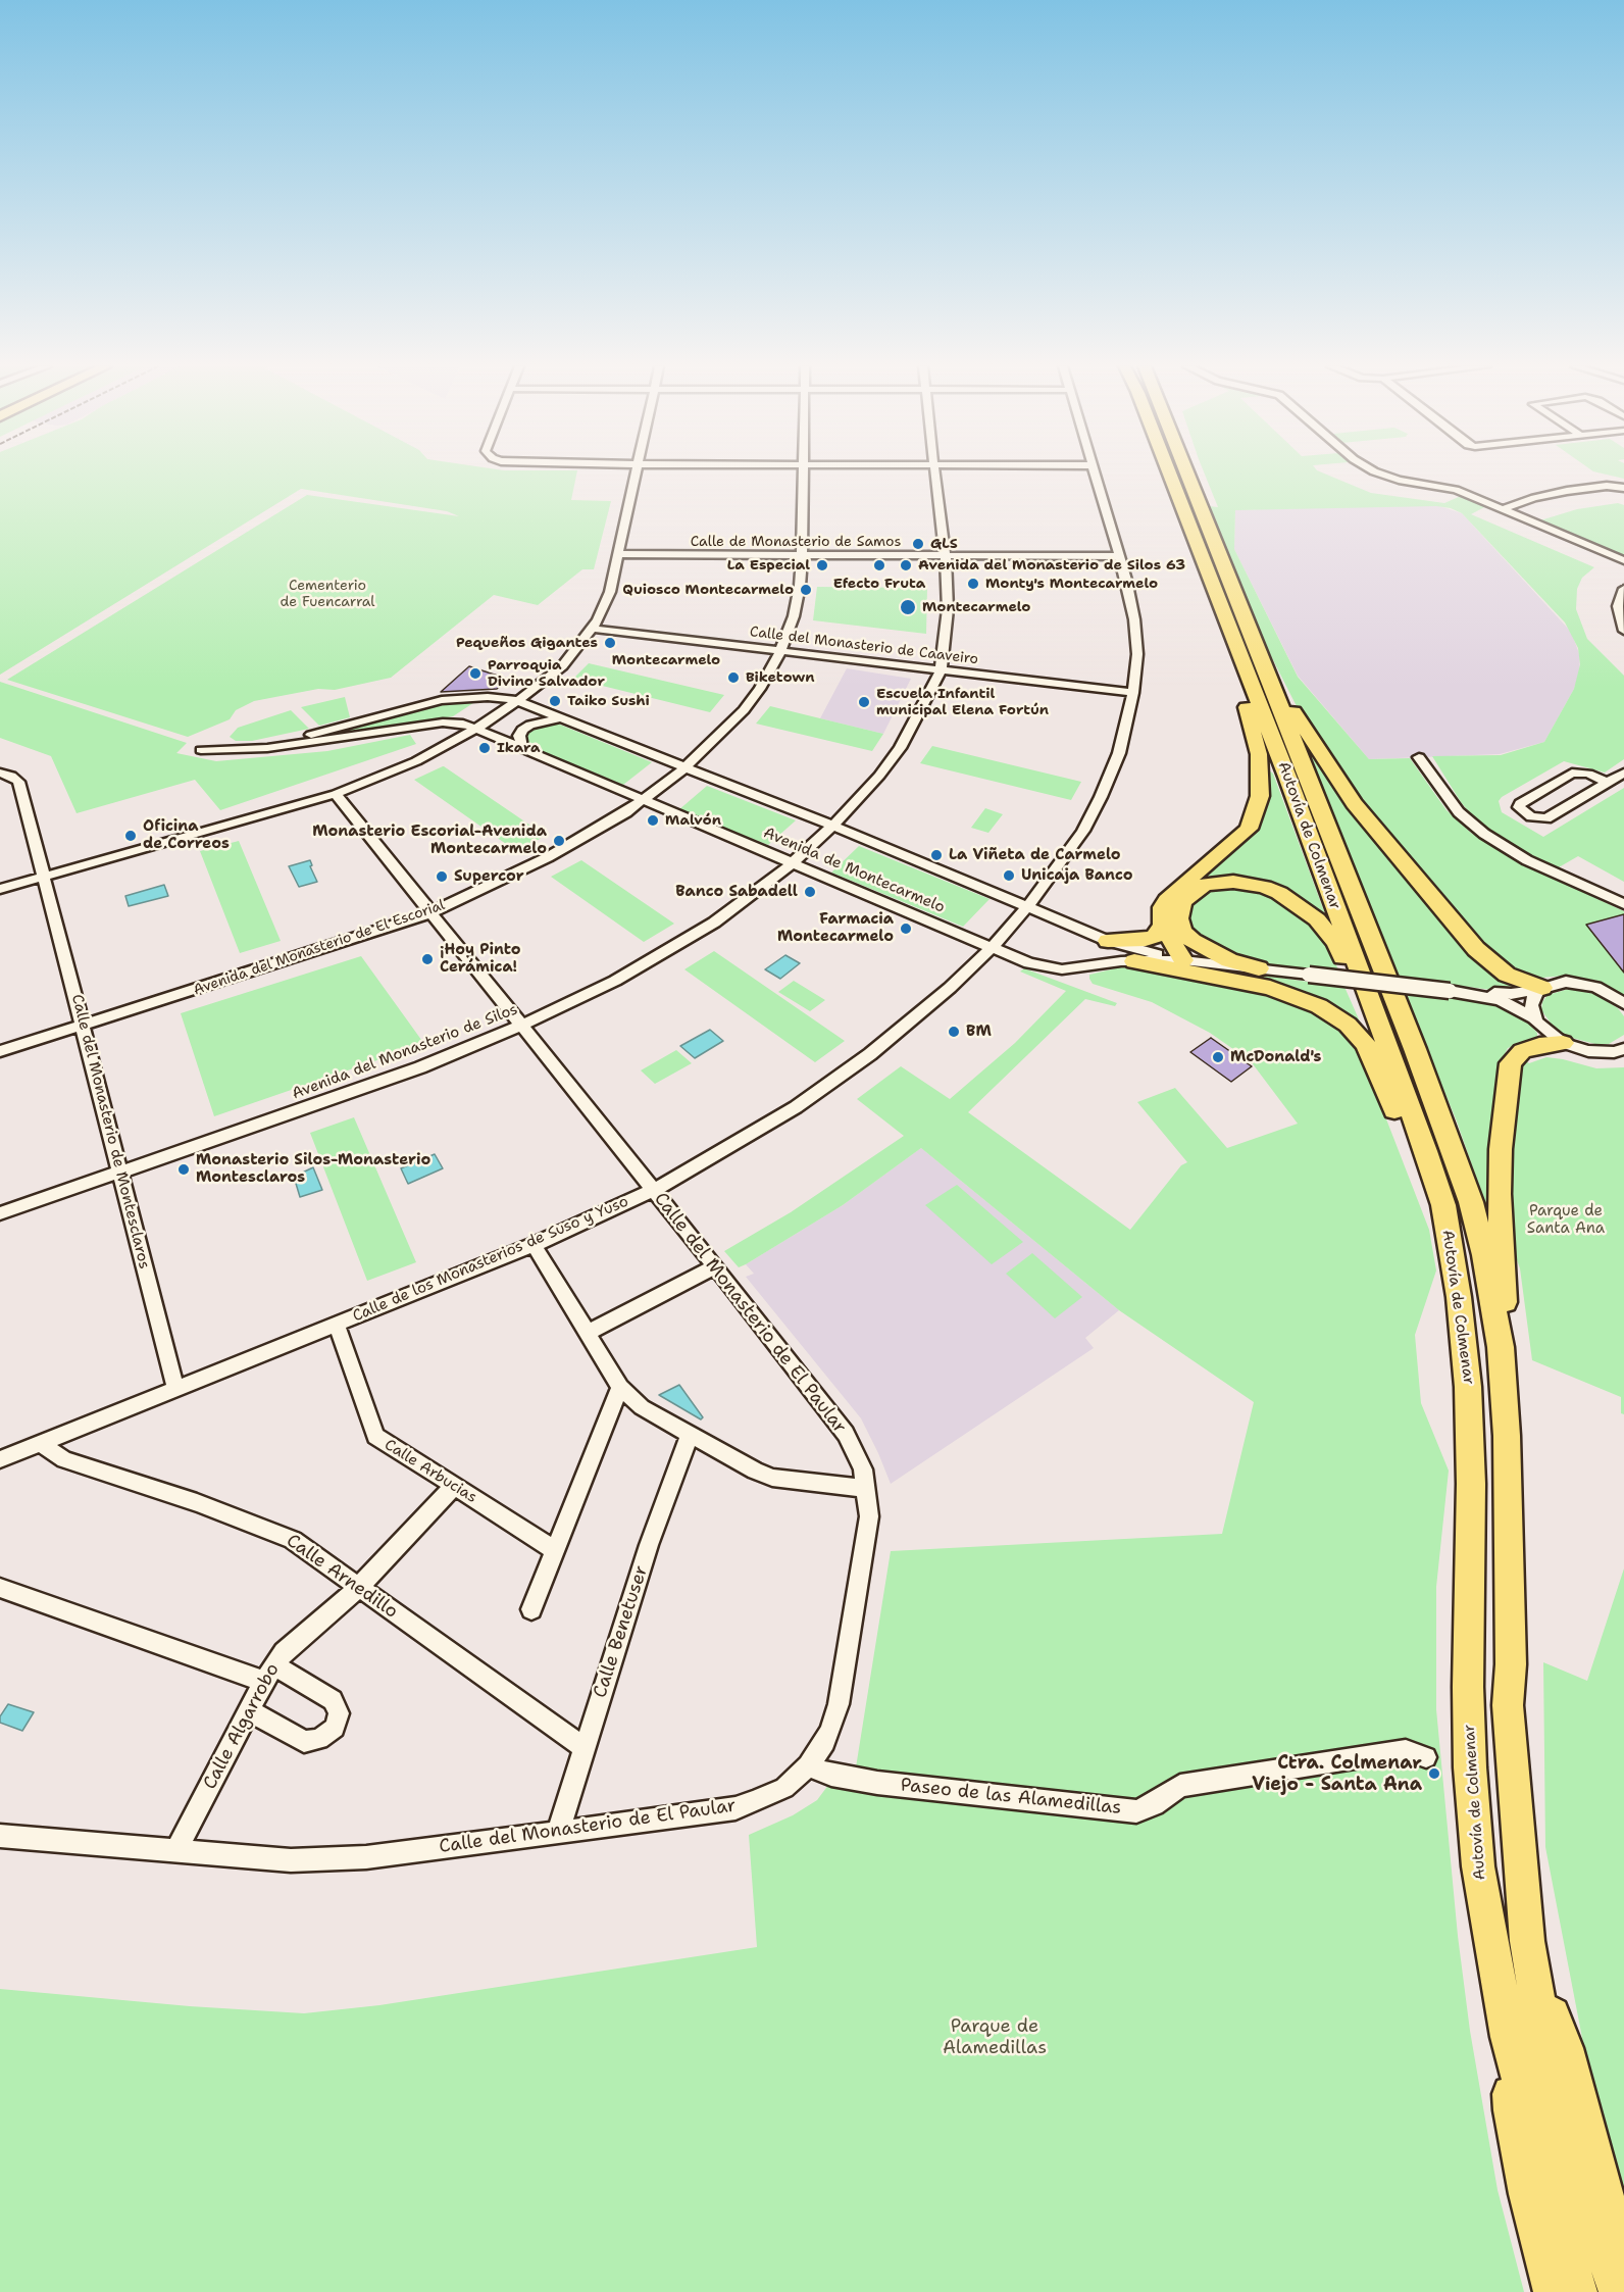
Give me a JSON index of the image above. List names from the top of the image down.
{
  "streets": {
    "highway": ["Autovía de Colmenar"],
    "street": [
      "Calle de Monasterio de Samos",
      "Calle del Monasterio de Caaveiro",
      "Avenida de Montecarmelo",
      "Avenida del Monasterio de El Escorial",
      "Avenida del Monasterio de Silos",
      "Calle del Monasterio de Montesclaros",
      "Calle de los Monasterios de Suso y Yuso",
      "Calle del Monasterio de El Paular",
      "Calle Arbucias",
      "Calle Arnedillo",
      "Calle Benetuser",
      "Calle Algarrobo",
      "Paseo de las Alamedillas"
    ]
  },
  "crossings": [
    ["Calle de Monasterio de Samos", "Avenida del Monasterio de El Escorial"],
    ["Calle de Monasterio de Samos", "Avenida del Monasterio de Silos"],
    ["Calle de Monasterio de Samos", "Calle de los Monasterios de Suso y Yuso"],
    ["Calle del Monasterio de Caaveiro", "Avenida del Monasterio de El Escorial"],
    ["Calle del Monasterio de Caaveiro", "Avenida del Monasterio de Silos"],
    ["Calle del Monasterio de Caaveiro", "Calle de los Monasterios de Suso y Yuso"],
    ["Avenida de Montecarmelo", "Avenida del Monasterio de El Escorial"],
    ["Avenida de Montecarmelo", "Avenida del Monasterio de Silos"],
    ["Avenida de Montecarmelo", "Calle de los Monasterios de Suso y Yuso"],
    ["Avenida del Monasterio de El Escorial", "Calle del Monasterio de Montesclaros"],
    ["Avenida del Monasterio de El Escorial", "Calle del Monasterio de El Paular"],
    ["Avenida del Monasterio de Silos", "Calle del Monasterio de Montesclaros"],
    ["Avenida del Monasterio de Silos", "Calle del Monasterio de El Paular"],
    ["Calle del Monasterio de Montesclaros", "Calle de los Monasterios de Suso y Yuso"],
    ["Calle de los Monasterios de Suso y Yuso", "Calle del Monasterio de El Paular"],
    ["Calle de los Monasterios de Suso y Yuso", "Calle Arbucias"],
    ["Calle de los Monasterios de Suso y Yuso", "Calle Arnedillo"],
    ["Calle del Monasterio de El Paular", "Calle Benetuser"],
    ["Calle del Monasterio de El Paular", "Calle Algarrobo"],
    ["Calle del Monasterio de El Paular", "Paseo de las Alamedillas"],
    ["Calle Arbucias", "Calle Algarrobo"],
    ["Calle Arnedillo", "Calle Benetuser"],
    ["Calle Arnedillo", "Calle Algarrobo"]
  ],
  "districts": ["Montecarmelo"],
  "parks": ["Cementerio de Fuencarral", "Parque de Santa Ana", "Parque de Alamedillas"],
  "places": [
    "GLS",
    "La Especial",
    "Efecto Fruta",
    "Avenida del Monasterio de Silos 63",
    "Monty's Montecarmelo",
    "Quiosco Montecarmelo",
    "Montecarmelo",
    "Pequeños Gigantes",
    "Parroquia Divino Salvador",
    "Biketown",
    "Taiko Sushi",
    "Escuela Infantil municipal Elena Fortún",
    "Ikara",
    "Malvón",
    "Oficina de Correos",
    "Monasterio Escorial-Avenida Montecarmelo",
    "La Viñeta de Carmelo",
    "Unicaja Banco",
    "Supercor",
    "Banco Sabadell",
    "Farmacia Montecarmelo",
    "¡Hoy Pinto Cerámica!",
    "BM",
    "McDonald's",
    "Monasterio Silos-Monasterio Montesclaros",
    "Ctra. Colmenar Viejo - Santa Ana"
  ]
}
